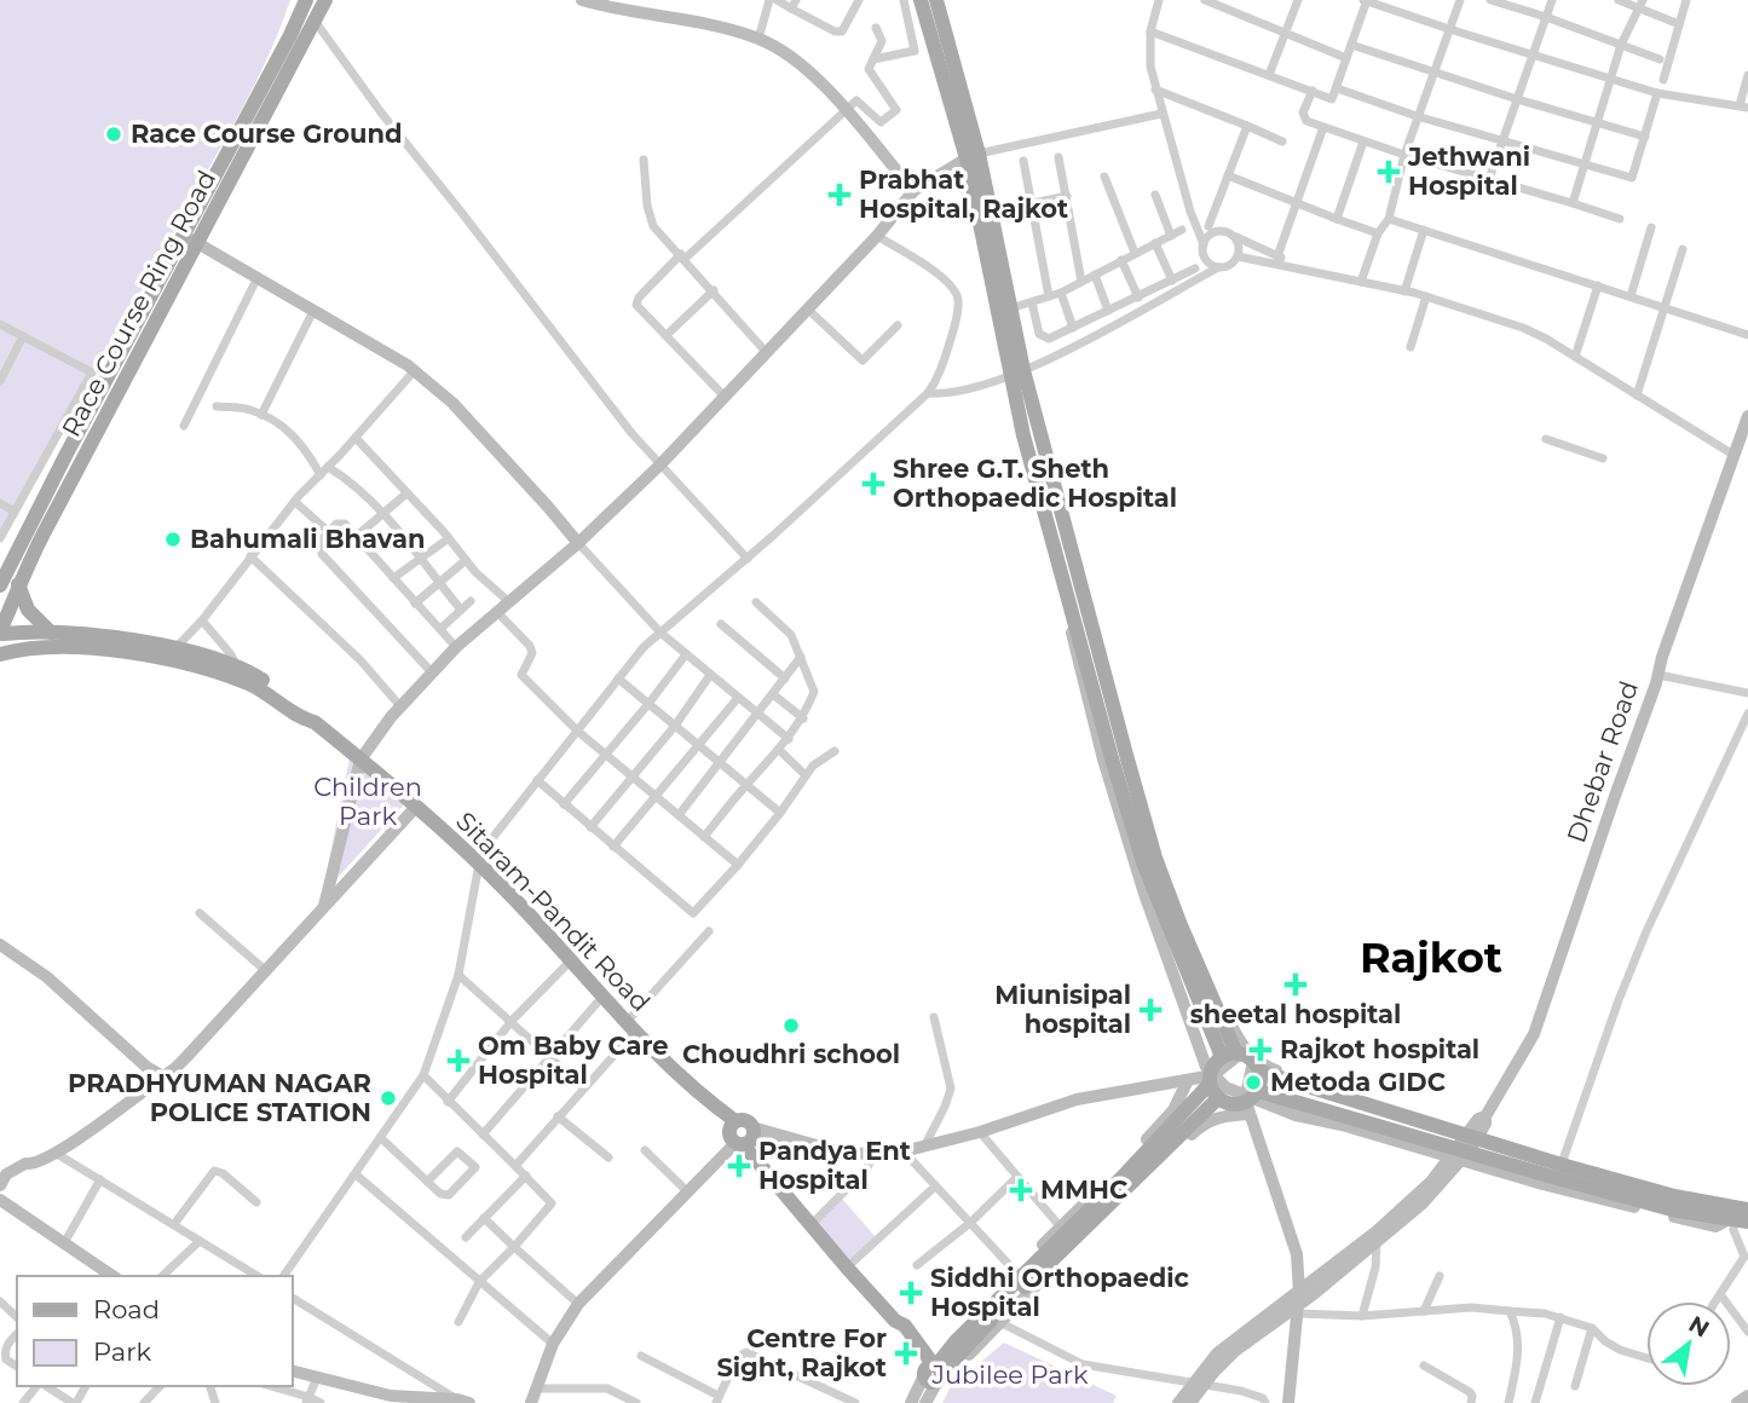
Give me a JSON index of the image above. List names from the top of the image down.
{
  "streets": {
    "main road": ["Race Course Ring Road", "Sitaram-Pandit Road"],
    "street": ["Dhebar Road"]
  },
  "crossings": [
    ["Race Course Ring Road", "Sitaram-Pandit Road"]
  ],
  "districts": ["Rajkot"],
  "parks": ["Children Park", "Jubilee Park"],
  "places": {
    "other": [
      "Race Course Ground",
      "Bahumali Bhavan",
      "Choudhri school",
      "Metoda GIDC",
      "PRADHYUMAN NAGAR POLICE STATION"
    ],
    "health": [
      "Jethwani Hospital",
      "Prabhat Hospital, Rajkot",
      "Shree G.T. Sheth Orthopaedic Hospital",
      "sheetal hospital",
      "Miunisipal hospital",
      "Rajkot hospital",
      "Om Baby Care Hospital",
      "Pandya Ent Hospital",
      "MMHC",
      "Siddhi Orthopaedic Hospital",
      "Centre For Sight, Rajkot"
    ]
  },
  "legend": ["Road", "Park"],
  "north": "top right"
}
